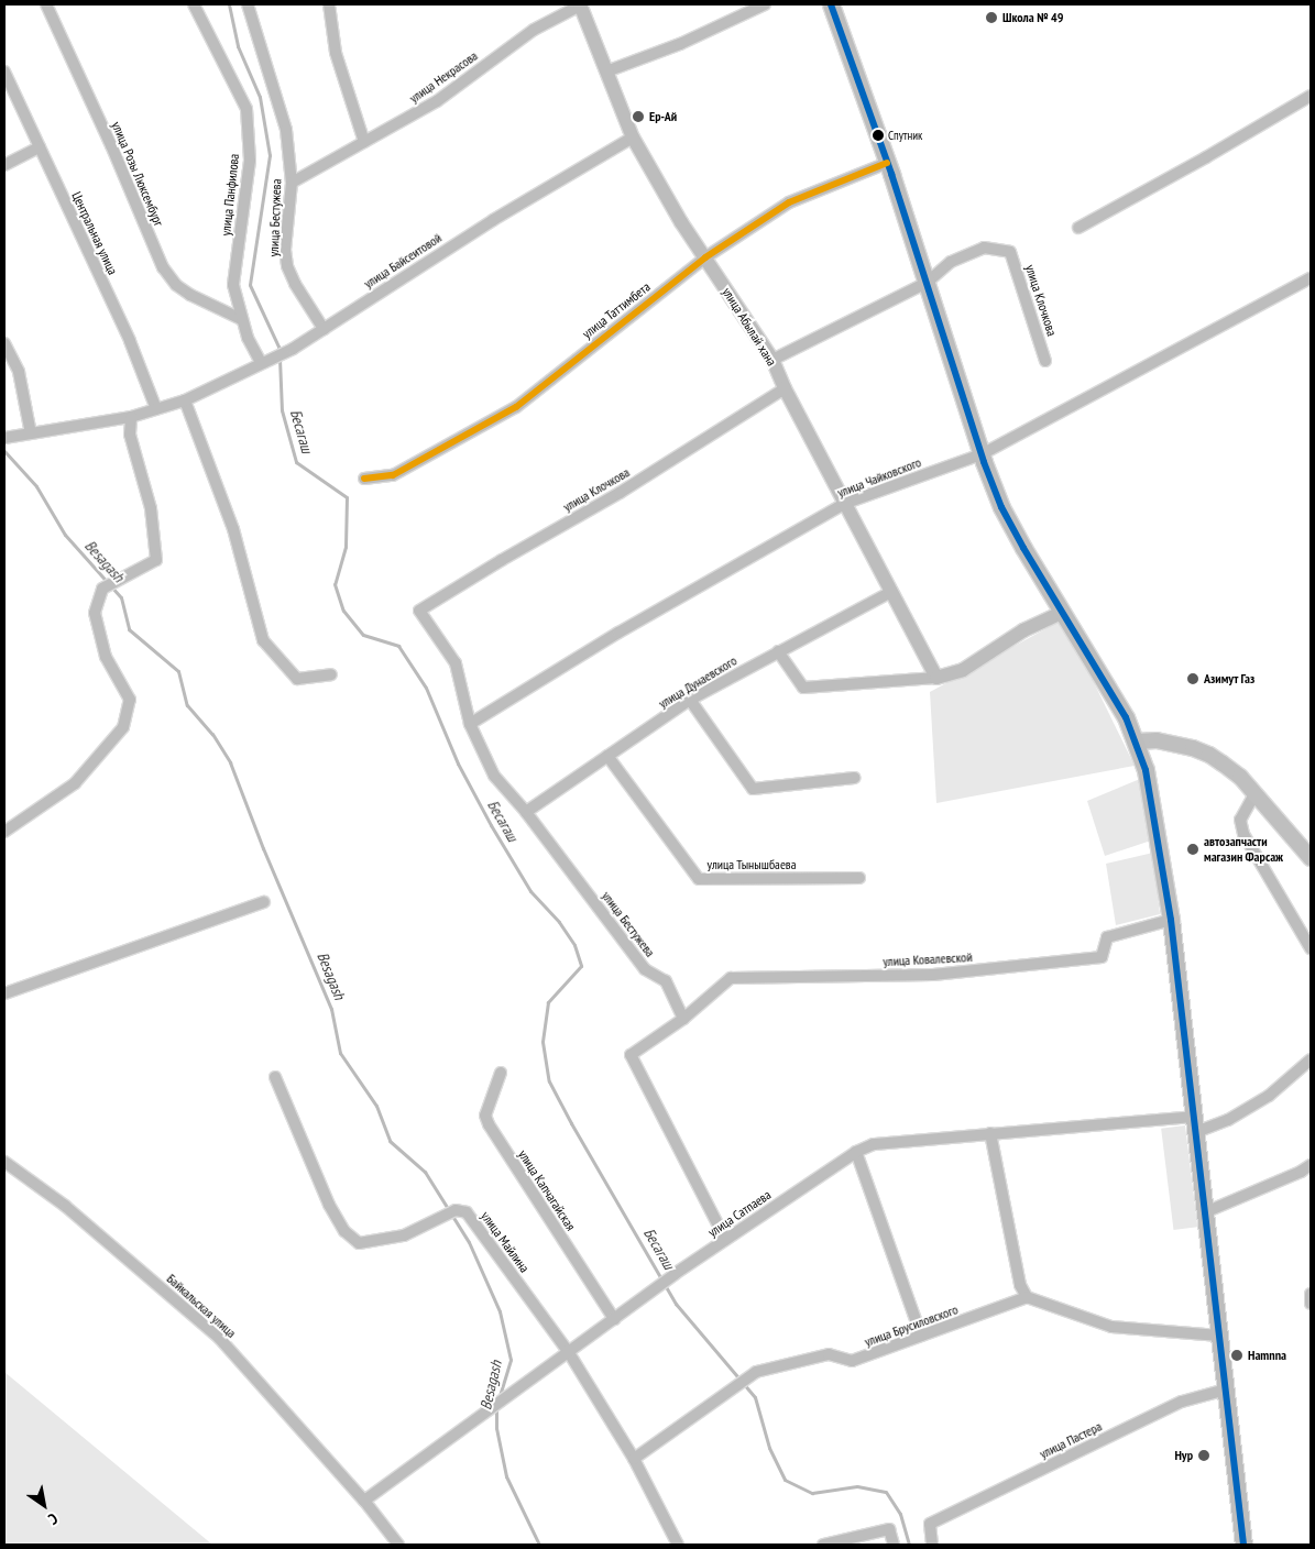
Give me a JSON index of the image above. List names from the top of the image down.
{
  "streets": {
    "street": [
      "улица Некрасова",
      "улица Розы Люксембург",
      "улица Панфилова",
      "улица Бестужева",
      "Центральная улица",
      "улица Байсеитовой",
      "улица Клочкова",
      "улица Таттимбета",
      "улица Абылай хана",
      "улица Чайковского",
      "улица Дунаевского",
      "улица Тынышбаева",
      "улица Ковалевской",
      "улица Капчагайская",
      "улица Сатпаева",
      "улица Майлина",
      "Байкальская улица",
      "улица Брусиловского",
      "улица Пастера"
    ]
  },
  "crossings": [
    ["улица Некрасова", "улица Бестужева"],
    ["улица Некрасова", "улица Абылай хана"],
    ["улица Розы Люксембург", "улица Панфилова"],
    ["улица Панфилова", "улица Байсеитовой"],
    ["улица Бестужева", "улица Байсеитовой"],
    ["улица Бестужева", "улица Клочкова"],
    ["улица Бестужева", "улица Чайковского"],
    ["улица Бестужева", "улица Дунаевского"],
    ["улица Бестужева", "улица Ковалевской"],
    ["Центральная улица", "улица Байсеитовой"],
    ["улица Байсеитовой", "улица Абылай хана"],
    ["улица Клочкова", "улица Абылай хана"],
    ["улица Таттимбета", "улица Абылай хана"],
    ["улица Абылай хана", "улица Чайковского"],
    ["улица Абылай хана", "улица Дунаевского"],
    ["улица Дунаевского", "улица Тынышбаева"],
    ["улица Капчагайская", "улица Сатпаева"],
    ["улица Сатпаева", "улица Майлина"],
    ["улица Сатпаева", "Байкальская улица"],
    ["улица Майлина", "улица Брусиловского"]
  ],
  "water": ["Бесагаш", "Besagash"],
  "places": [
    "Школа № 49",
    "Ер-Ай",
    "Спутник",
    "Азимут Газ",
    "автозапчасти магазин Фарсаж",
    "Hamnna",
    "Hyp"
  ],
  "north": "bottom right"
}
